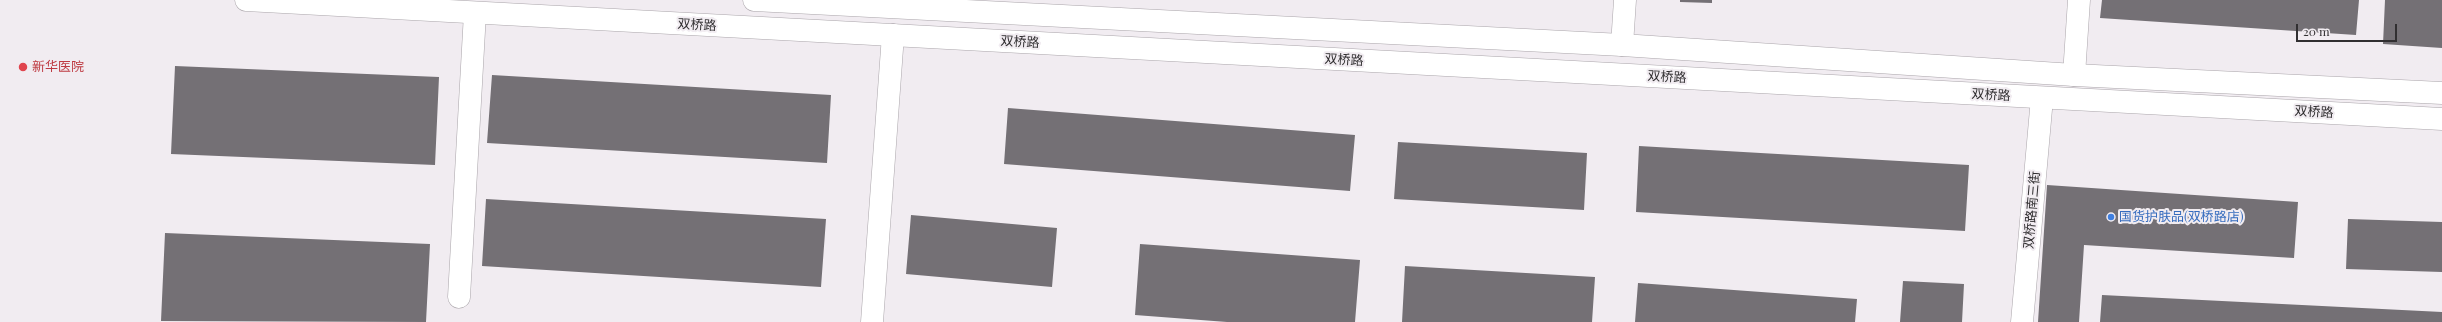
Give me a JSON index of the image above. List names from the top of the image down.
{
  "streets": {
    "main road": ["双桥路", "双桥路南三街"]
  },
  "crossings": [
    ["双桥路", "双桥路南三街"]
  ],
  "places": ["新华医院", "国货护肤品(双桥路店)"],
  "scale_bar": "20 m"
}
